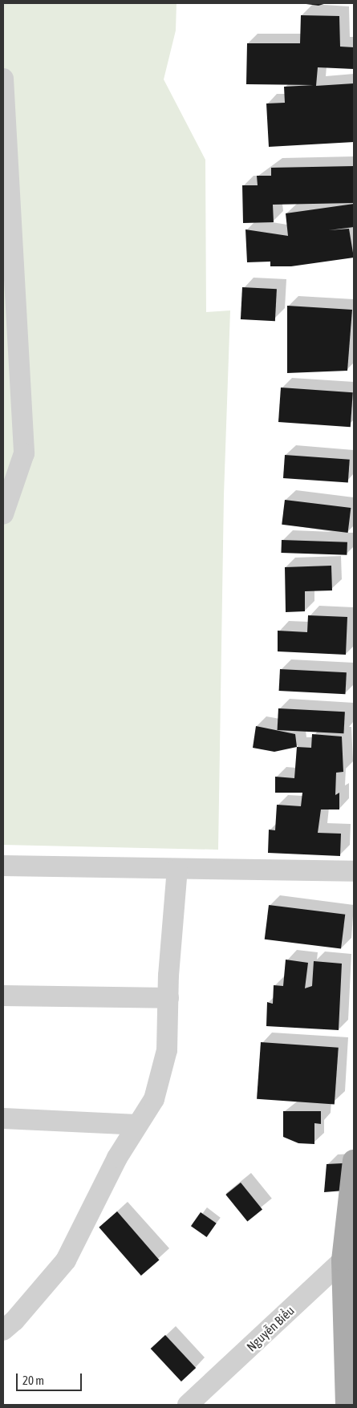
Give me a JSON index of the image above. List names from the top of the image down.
{
  "streets": {
    "street": ["Nguyễn Biểu"]
  },
  "scale_bar": "20 m"
}
